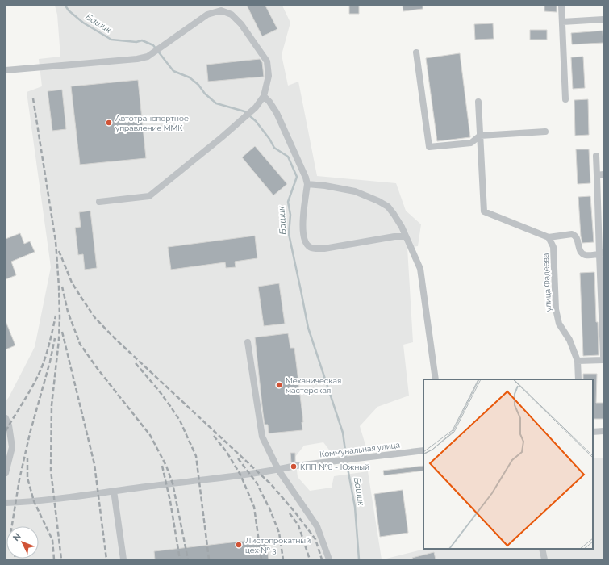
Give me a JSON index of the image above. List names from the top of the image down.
{
  "streets": {
    "street": ["улица Фадеева", "Коммунальная улица"]
  },
  "water": ["Башик"],
  "places": [
    "Автотранспортное управление ММК",
    "Механическая мастерская",
    "КПП №8 - Южный",
    "Листопрокатный цех № 3"
  ],
  "north": "top left"
}
